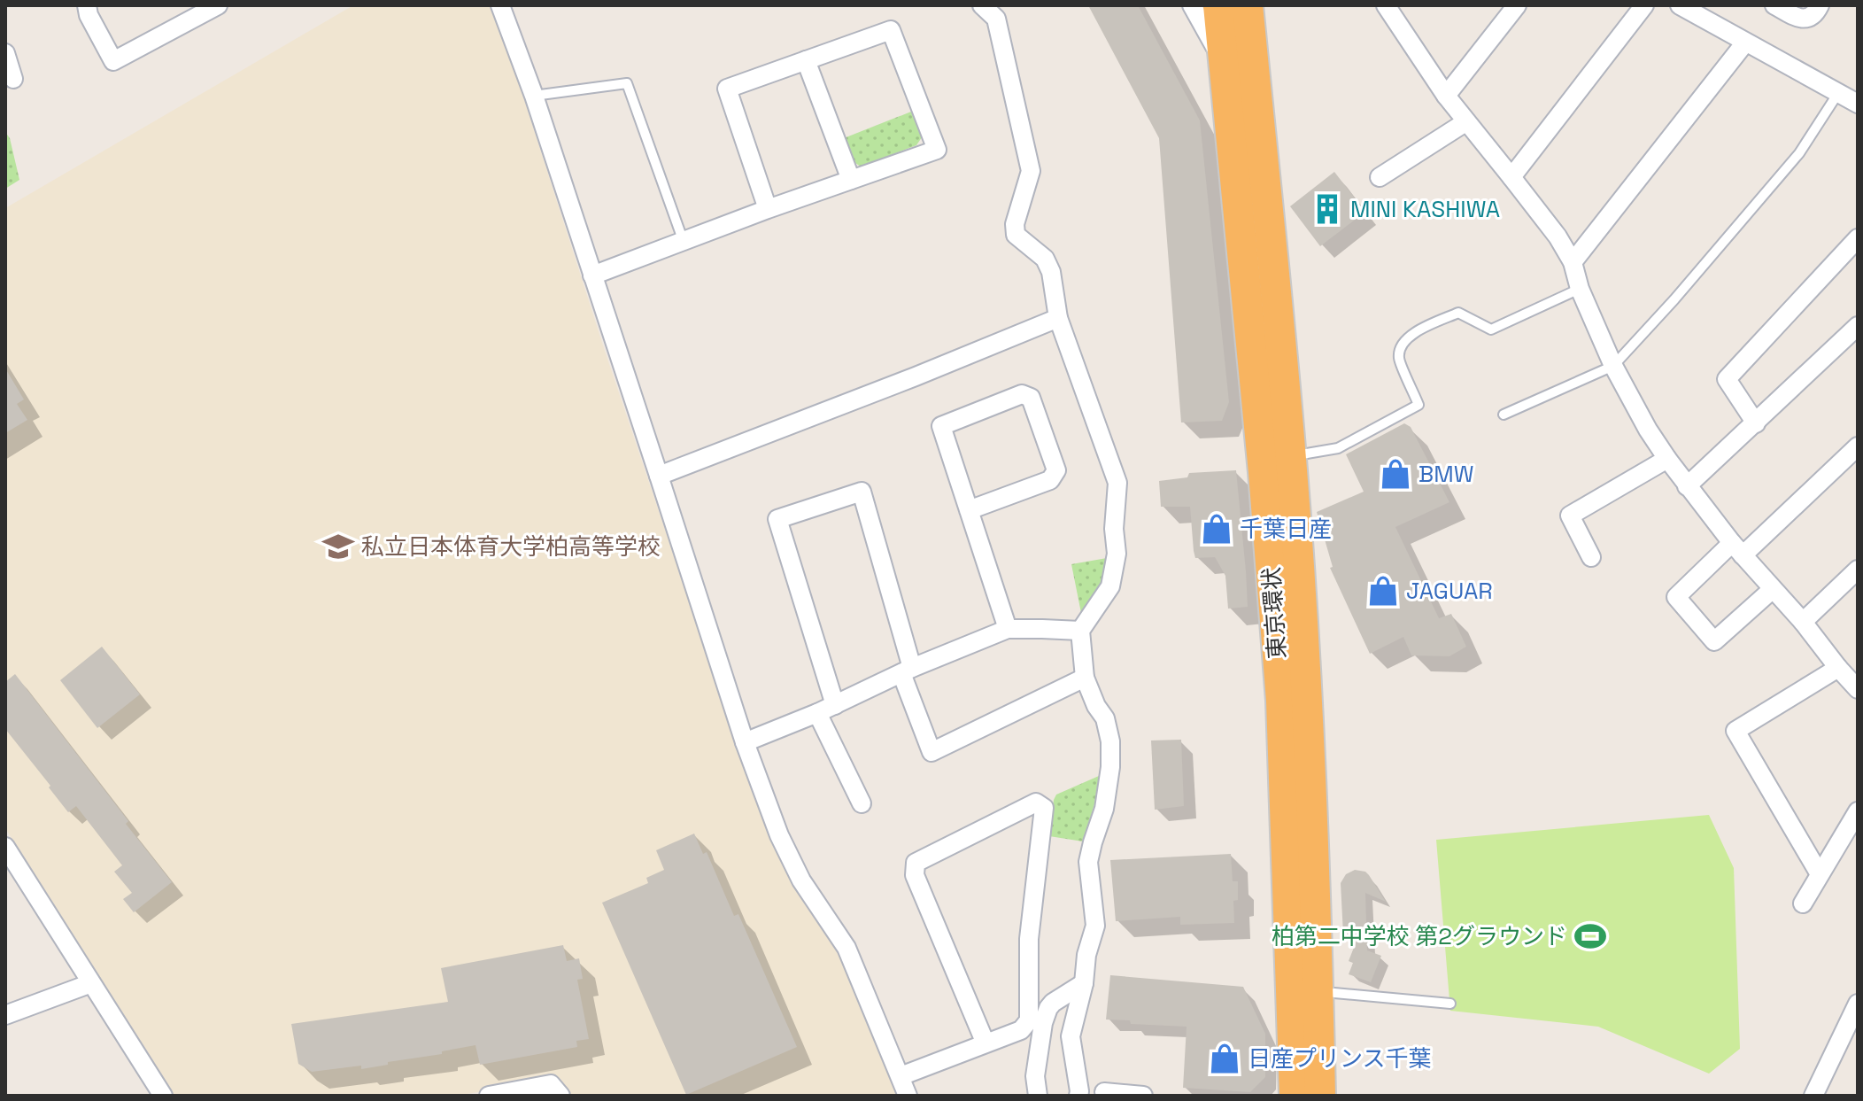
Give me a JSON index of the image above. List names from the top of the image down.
{
  "streets": {
    "highway": ["東京環状"]
  },
  "places": {
    "building": ["MINI KASHIWA"],
    "shop": [
      "BMW",
      "千葉日産",
      "JAGUAR",
      "日産プリンス千葉"
    ],
    "school or university": ["私立日本体育大学柏高等学校"],
    "sports": ["柏第二中学校 第2グラウンド"]
  }
}
